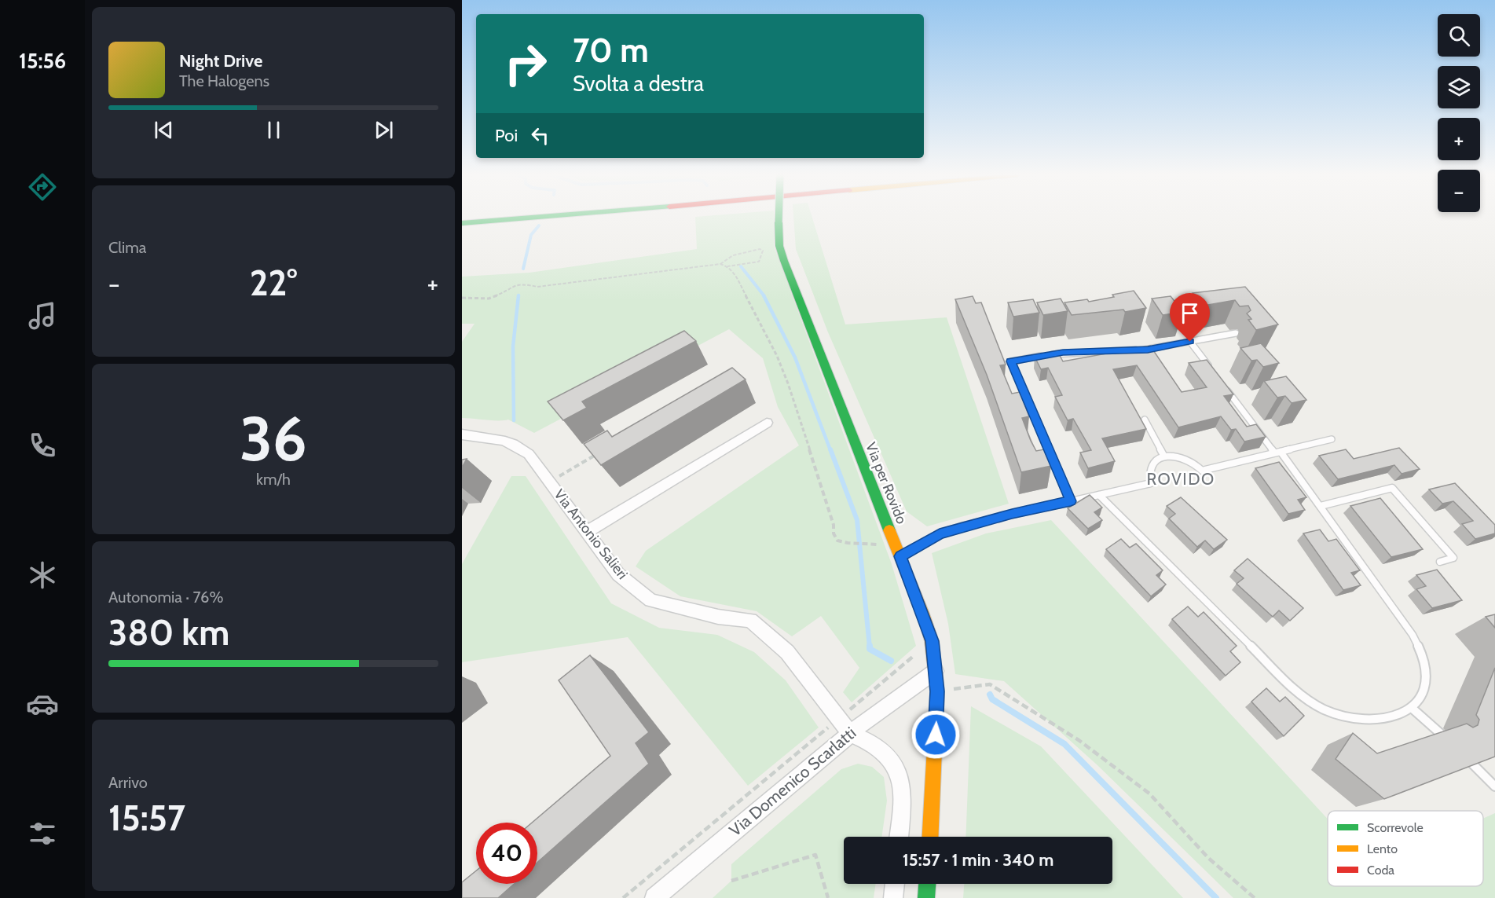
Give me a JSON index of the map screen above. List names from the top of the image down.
{
  "streets": {
    "main road": ["Via per Rovido"],
    "street": ["Via Antonio Salieri", "Via Domenico Scarlatti"]
  },
  "crossings": [
    ["Via per Rovido", "Via Domenico Scarlatti"],
    ["Via Antonio Salieri", "Via Domenico Scarlatti"]
  ],
  "districts": ["ROVIDO"],
  "legend": ["Scorrevole", "Lento", "Coda"],
  "page": {
    "tabs": "15:56",
    "map_buttons": ["+", "−"],
    "turn": ["70 m", "Svolta a destra"],
    "song": ["Night Drive", "The Halogens"],
    "then": "Poi",
    "tile": [
      "Clima",
      ["36", "km/h"],
      ["Autonomia · 76%", "380 km"],
      ["Arrivo", "15:57"]
    ],
    "heat": ["−", "22°", "+"],
    "limit": "40",
    "trip": "15:57 · 1 min · 340 m"
  }
}
